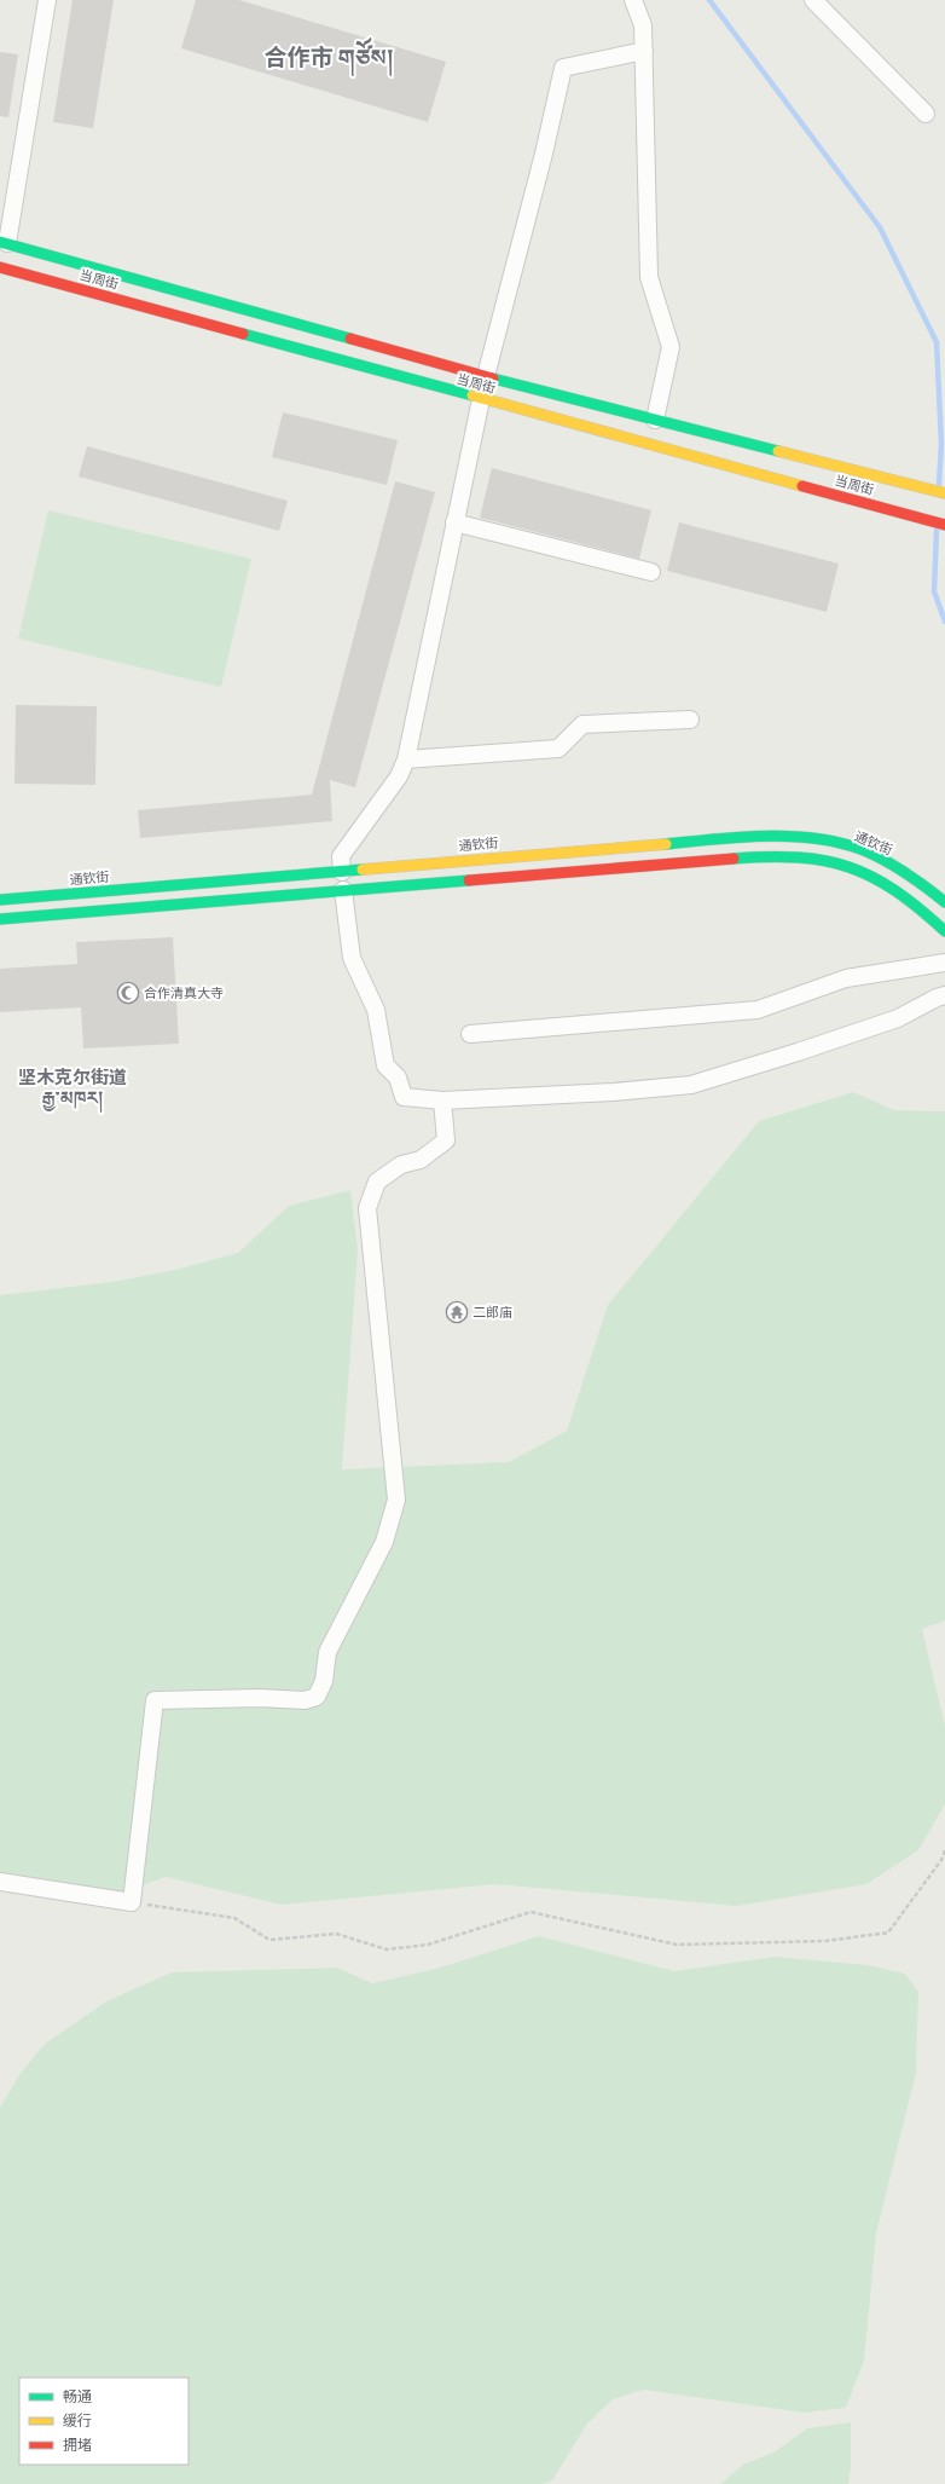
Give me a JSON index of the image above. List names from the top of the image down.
{
  "streets": {
    "main road": ["当周街", "通钦街"]
  },
  "districts": ["合作市 གཙོས།", "坚木克尔街道 རྒྱ་མཁར།"],
  "places": {
    "mosque": ["合作清真大寺"],
    "temple": ["二郎庙"]
  },
  "legend": ["畅通", "缓行", "拥堵"]
}
